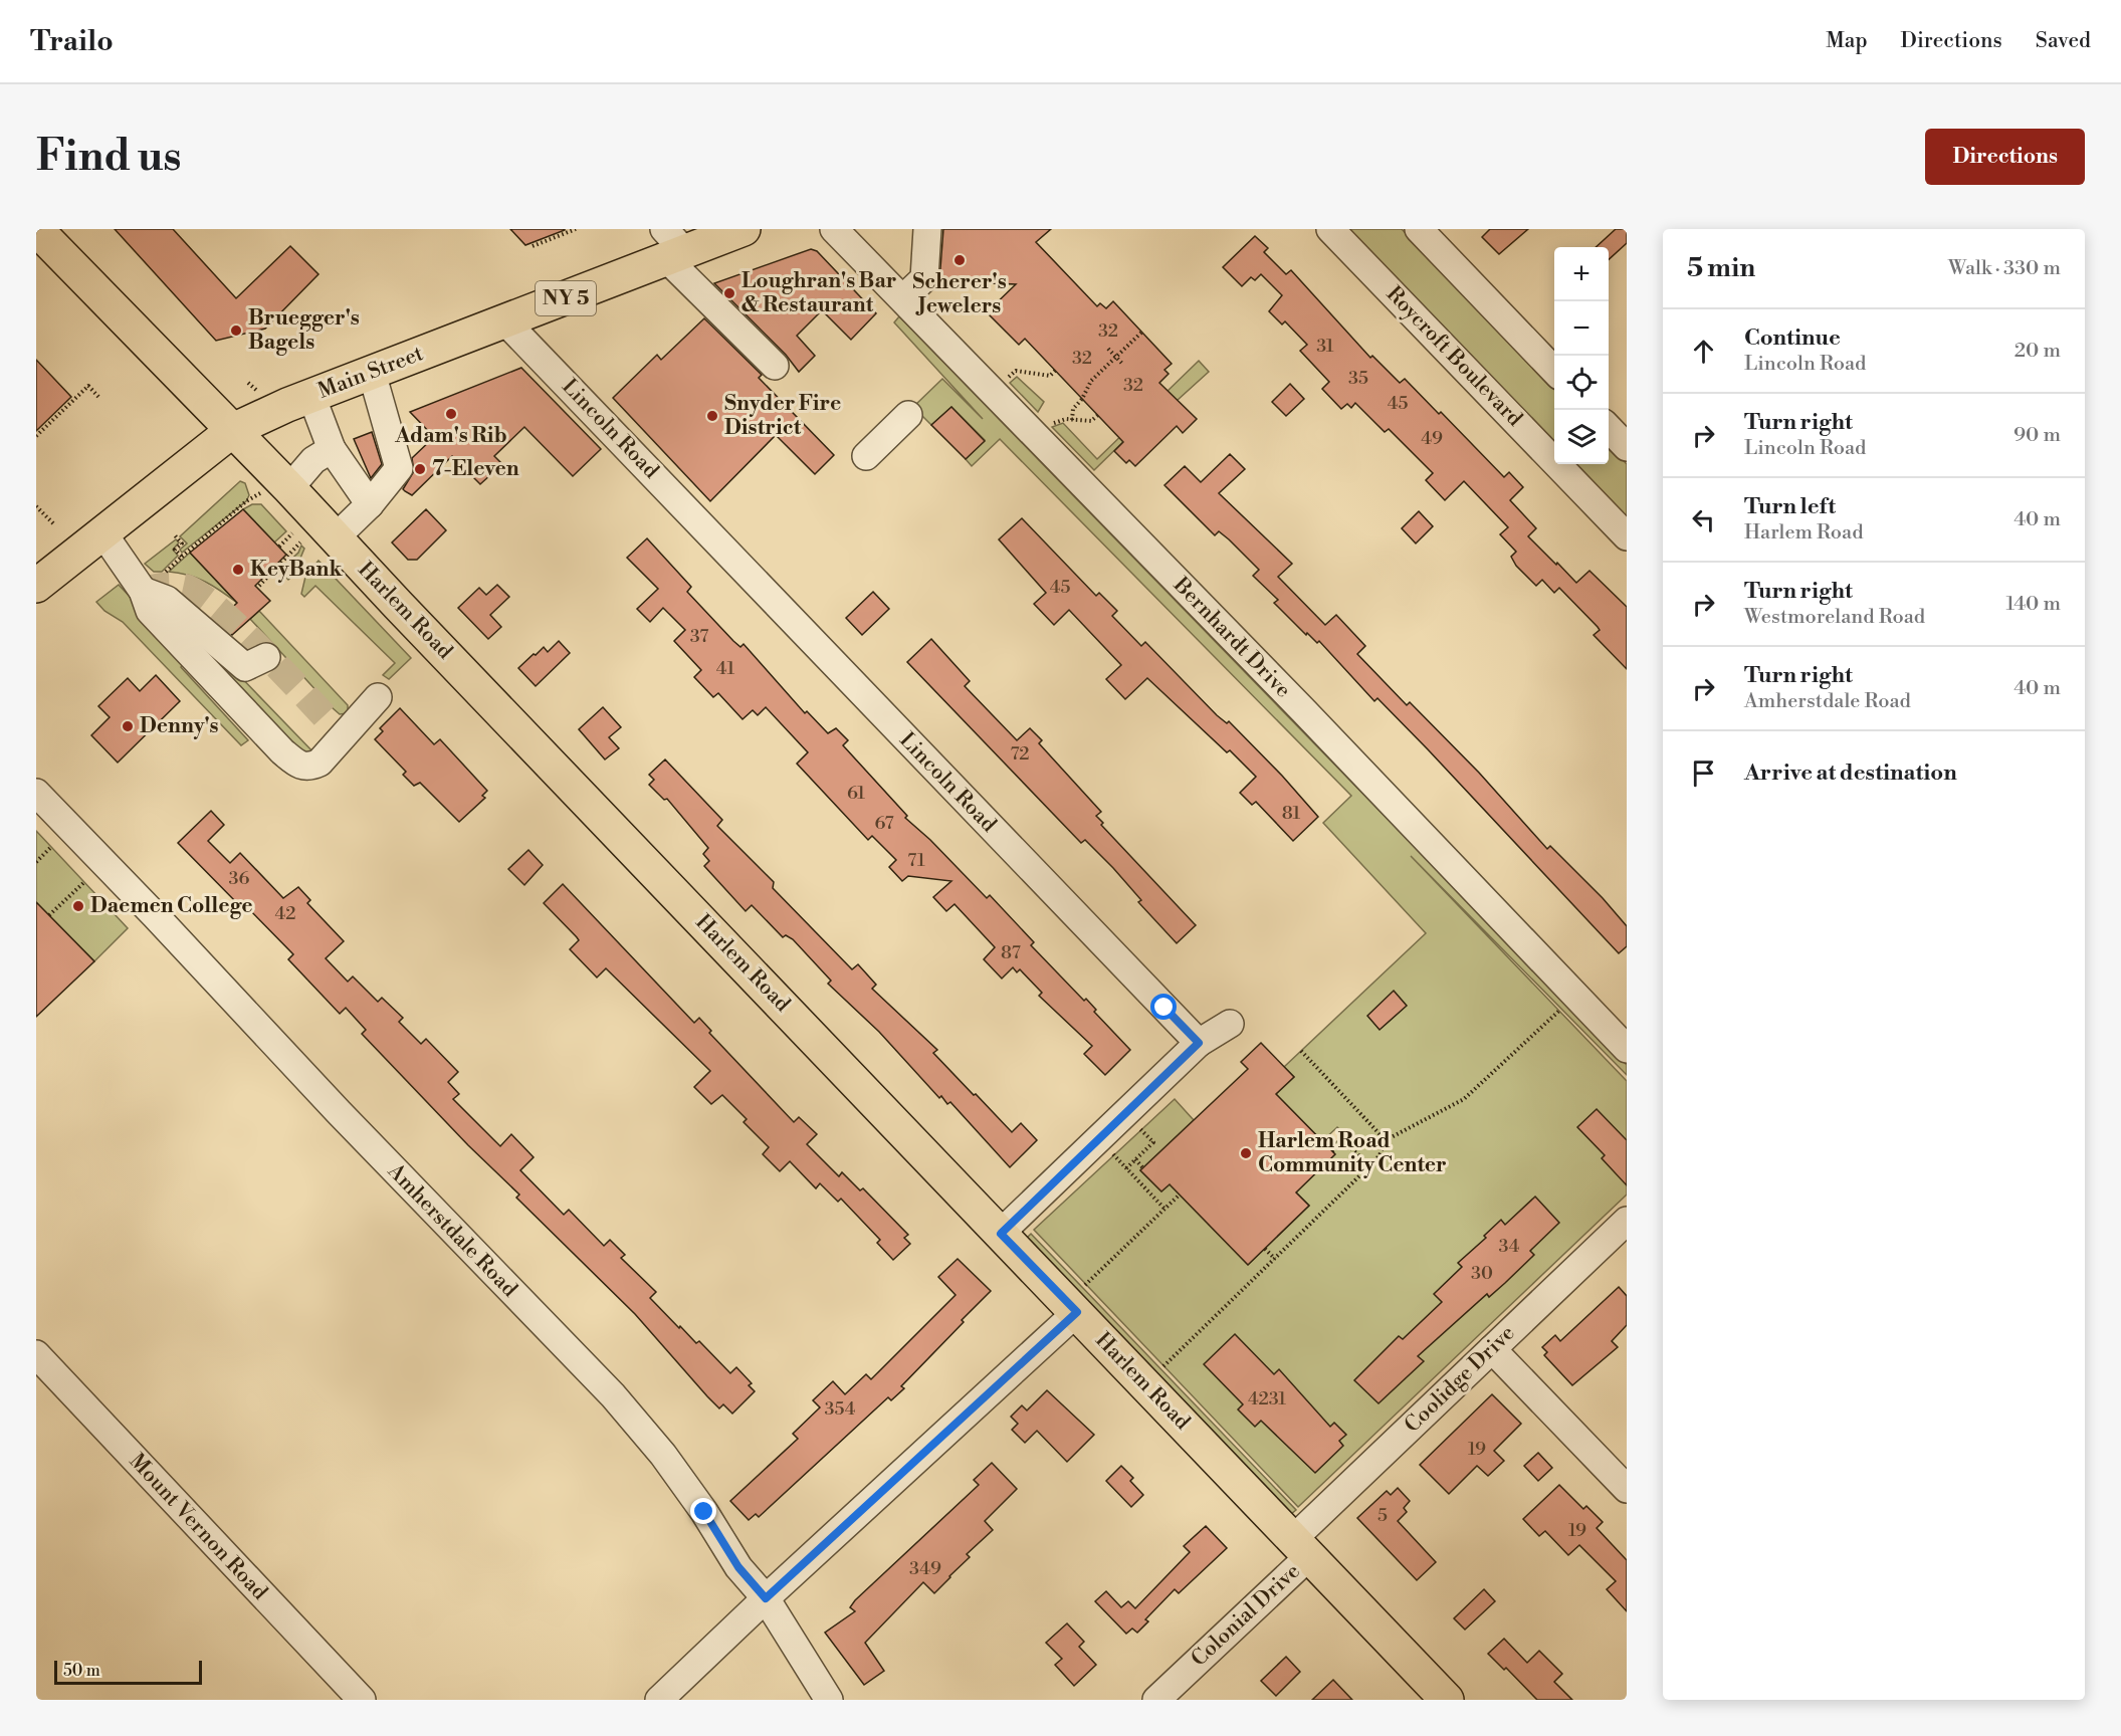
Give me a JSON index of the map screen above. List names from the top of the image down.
{
  "streets": {
    "main road": ["NY 5", "Main Street", "Harlem Road"],
    "street": [
      "Roycroft Boulevard",
      "Lincoln Road",
      "Bernhardt Drive",
      "Amherstdale Road",
      "Coolidge Drive",
      "Mount Vernon Road",
      "Colonial Drive"
    ]
  },
  "crossings": [
    ["Main Street", "Lincoln Road"],
    ["Main Street", "Harlem Road"],
    ["Harlem Road", "Coolidge Drive"],
    ["Harlem Road", "Colonial Drive"],
    ["Coolidge Drive", "Colonial Drive"]
  ],
  "places": [
    "Scherer's Jewelers",
    "Loughran's Bar & Restaurant",
    "Bruegger's Bagels",
    "Adam's Rib",
    "Snyder Fire District",
    "7-Eleven",
    "KeyBank",
    "Denny's",
    "Daemen College",
    "Harlem Road Community Center"
  ],
  "house_numbers": [
    "32",
    "31",
    "32",
    "35",
    "32",
    "45",
    "49",
    "45",
    "37",
    "41",
    "72",
    "61",
    "81",
    "67",
    "71",
    "36",
    "42",
    "87",
    "34",
    "30",
    "4231",
    "354",
    "19",
    "5",
    "19",
    "349"
  ],
  "scale_bar": "50 m",
  "page": {
    "header": "Trailo",
    "nav": ["Map", "Directions", "Saved"],
    "buttons": "Directions",
    "title": "Find us",
    "heading": ["5 min", "Walk · 330 m"],
    "map_buttons": ["+", "−"],
    "list": [
      ["Continue", "Lincoln Road", "20 m"],
      ["Turn right", "Lincoln Road", "90 m"],
      ["Turn left", "Harlem Road", "40 m"],
      ["Turn right", "Westmoreland Road", "140 m"],
      ["Turn right", "Amherstdale Road", "40 m"],
      "Arrive at destination"
    ],
    "scale": "50 m"
  }
}
